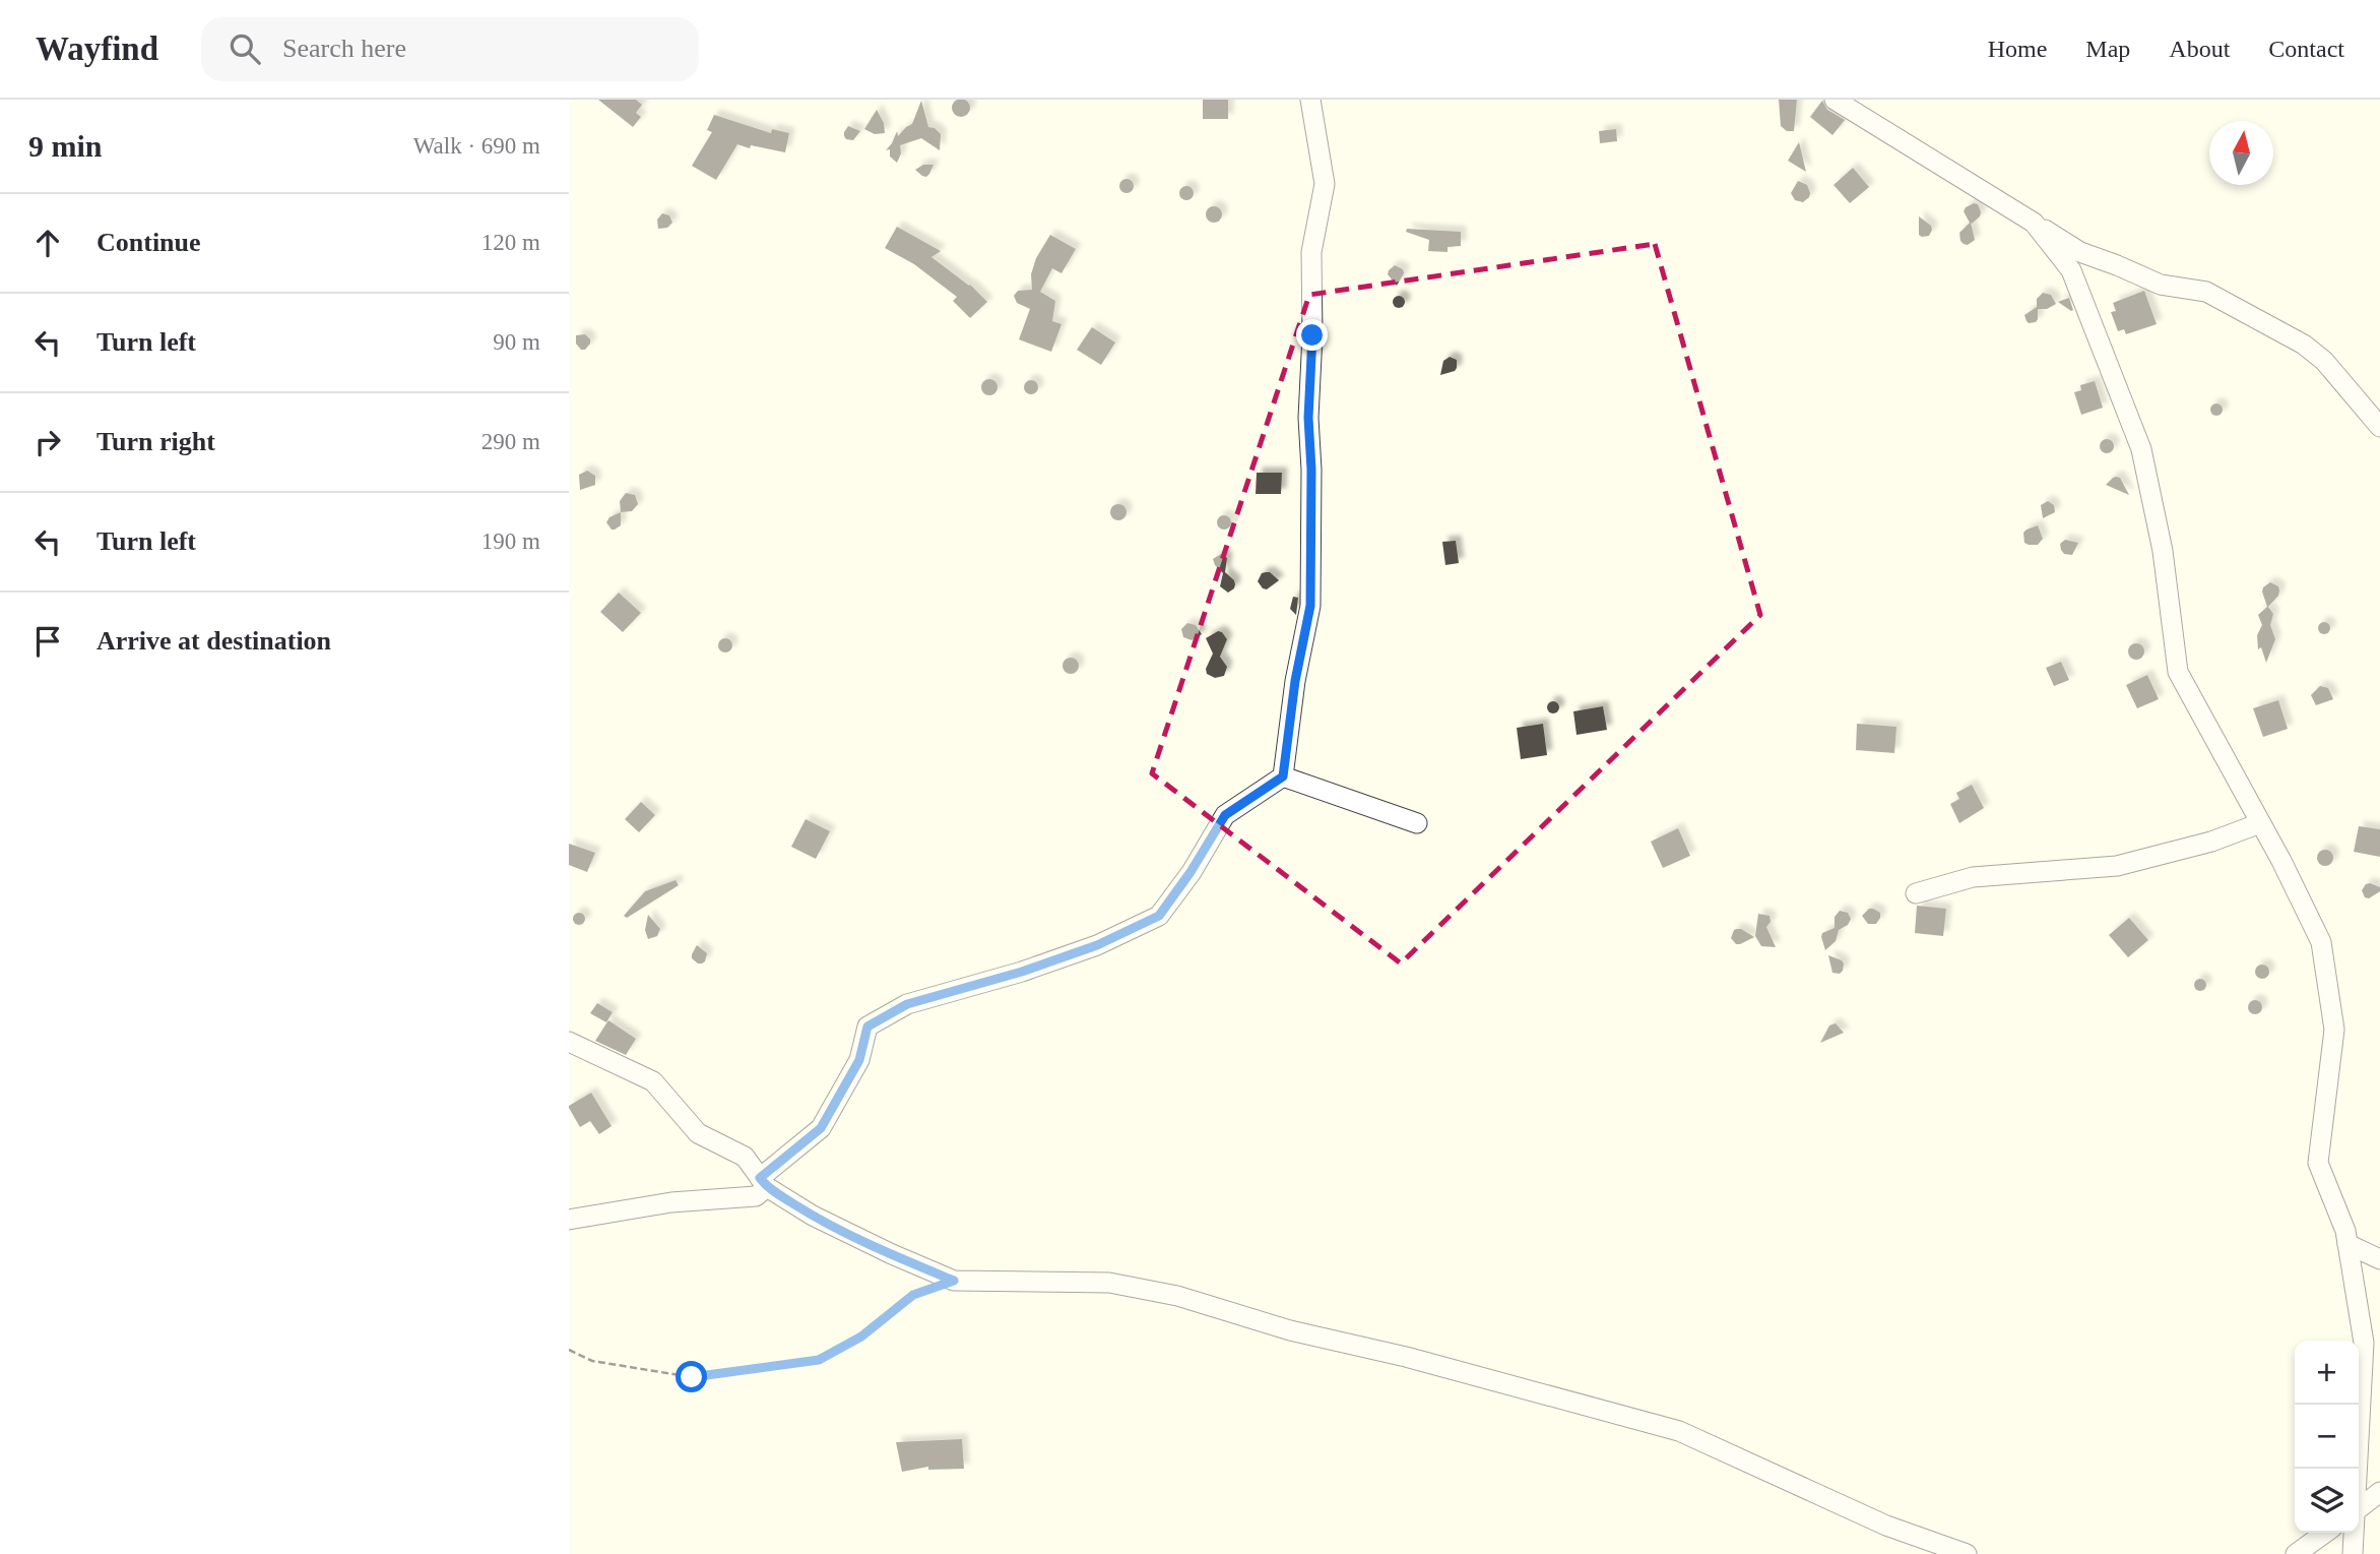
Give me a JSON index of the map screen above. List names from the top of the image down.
{
  "north": "top",
  "page": {
    "header": "Wayfind",
    "search": "Search here",
    "nav": [
      "Home",
      "Map",
      "About",
      "Contact"
    ],
    "heading": ["9 min", "Walk · 690 m"],
    "list": [
      ["Continue", "120 m"],
      ["Turn left", "90 m"],
      ["Turn right", "290 m"],
      ["Turn left", "190 m"],
      "Arrive at destination"
    ],
    "map_buttons": ["+", "−"]
  }
}
